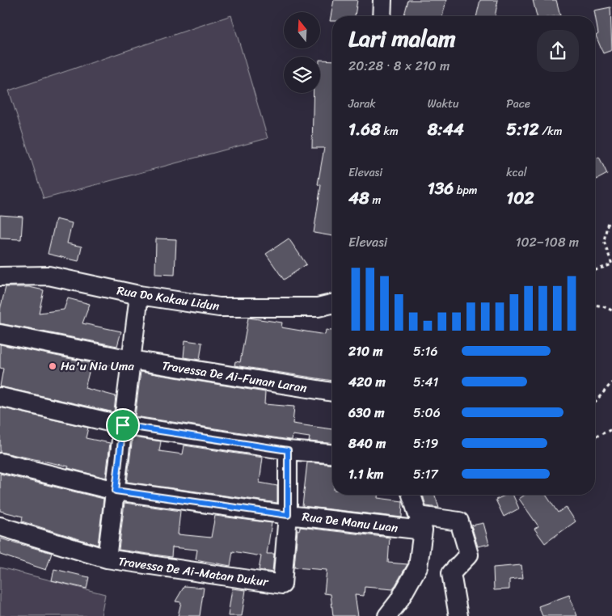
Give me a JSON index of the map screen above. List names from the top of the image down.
{
  "streets": {
    "street": [
      "Rua Do Kakau Lidun",
      "Travessa De Ai-Funan Laran",
      "Rua De Manu Luan",
      "Travessa De Ai-Matan Dukur"
    ]
  },
  "crossings": [
    ["Rua De Manu Luan", "Travessa De Ai-Matan Dukur"]
  ],
  "places": ["Ha'u Nia Uma"],
  "north": "top",
  "page": {
    "heading": ["Lari malam", "20:28 · 8 × 210 m"],
    "stats": [
      ["Jarak", "1.68 km"],
      ["Waktu", "8:44"],
      ["Pace", "5:12 /km"],
      ["Elevasi", "48 m"],
      ["136 bpm"],
      ["kcal", "102"]
    ],
    "chart": ["Elevasi", "102–108 m"],
    "list": [
      {
        "name": "210 m",
        "note": "5:16"
      },
      {
        "name": "420 m",
        "note": "5:41"
      },
      {
        "name": "630 m",
        "note": "5:06"
      },
      {
        "name": "840 m",
        "note": "5:19"
      },
      {
        "name": "1.1 km",
        "note": "5:17"
      }
    ]
  }
}
